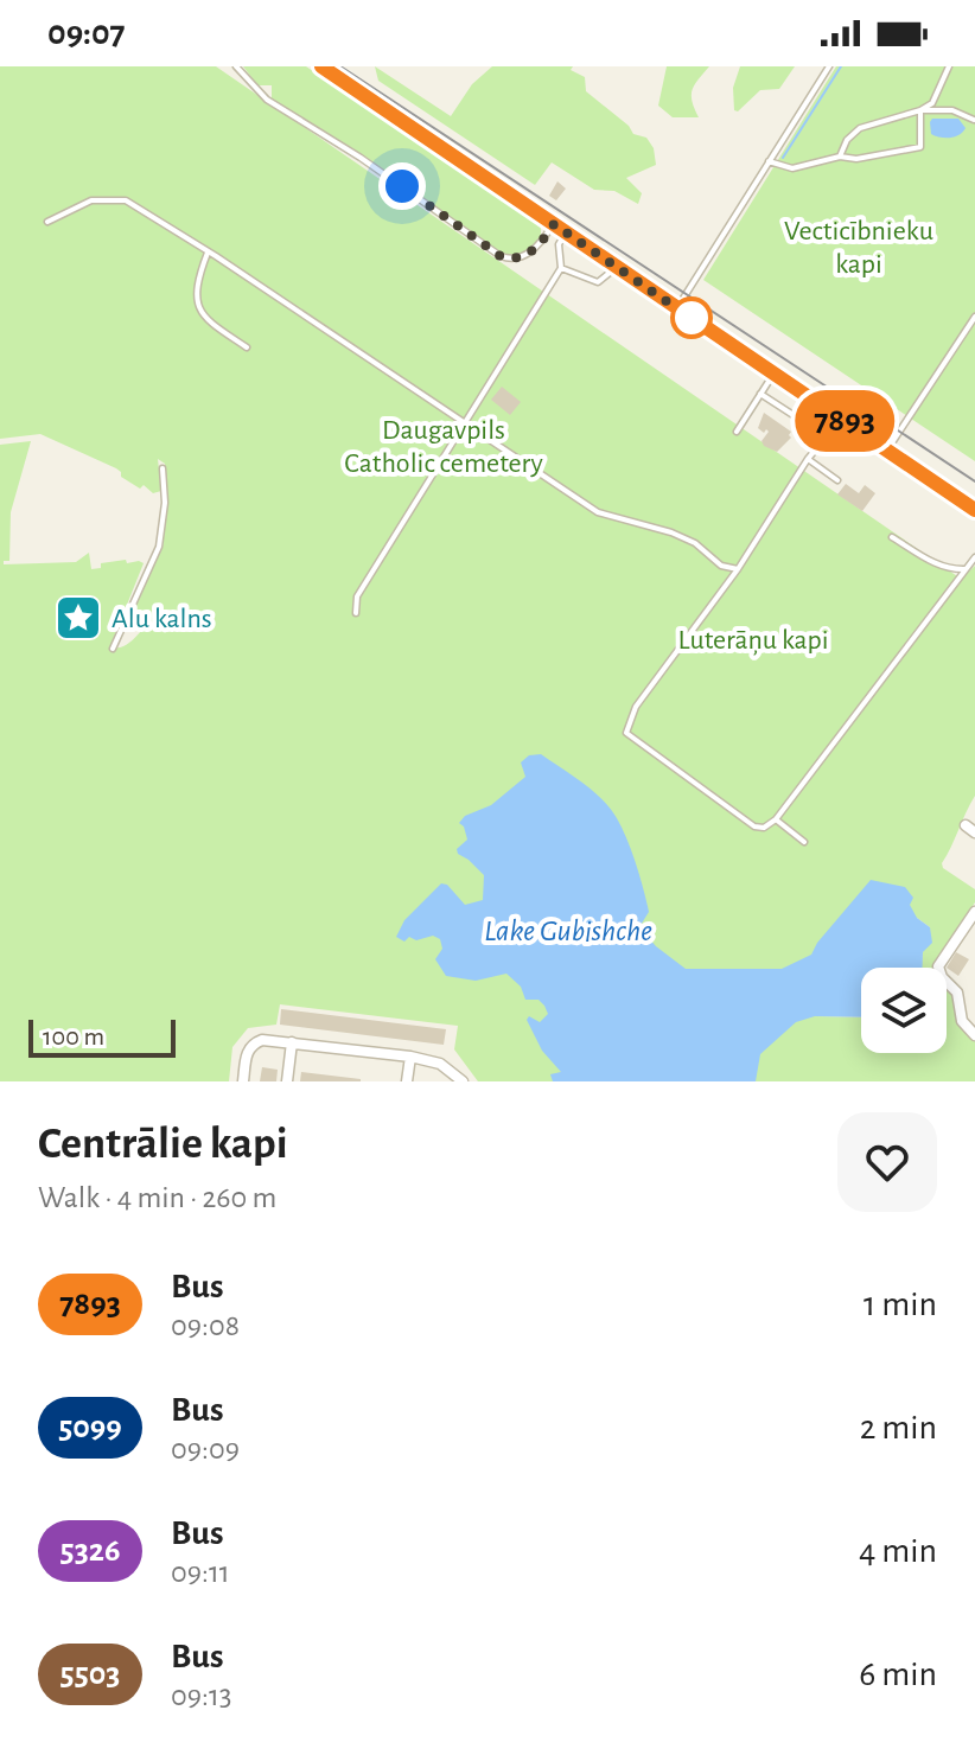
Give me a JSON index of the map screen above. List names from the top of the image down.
{
  "water": ["Lake Gubishche"],
  "parks": ["Vecticībnieku kapi", "Daugavpils Catholic cemetery", "Luterāņu kapi"],
  "places": {
    "place": ["Alu kalns"]
  },
  "lines": ["bus line 7893"],
  "scale_bar": "100 m",
  "page": {
    "status": "09:07",
    "on_map": "7893",
    "scale": "100 m",
    "heading": ["Centrālie kapi", "Walk · 4 min · 260 m"],
    "list": [
      {
        "mark": "7893",
        "name": "Bus",
        "note": "09:08",
        "value": "1 min"
      },
      {
        "mark": "5099",
        "name": "Bus",
        "note": "09:09",
        "value": "2 min"
      },
      {
        "mark": "5326",
        "name": "Bus",
        "note": "09:11",
        "value": "4 min"
      },
      {
        "mark": "5503",
        "name": "Bus",
        "note": "09:13",
        "value": "6 min"
      }
    ]
  }
}
